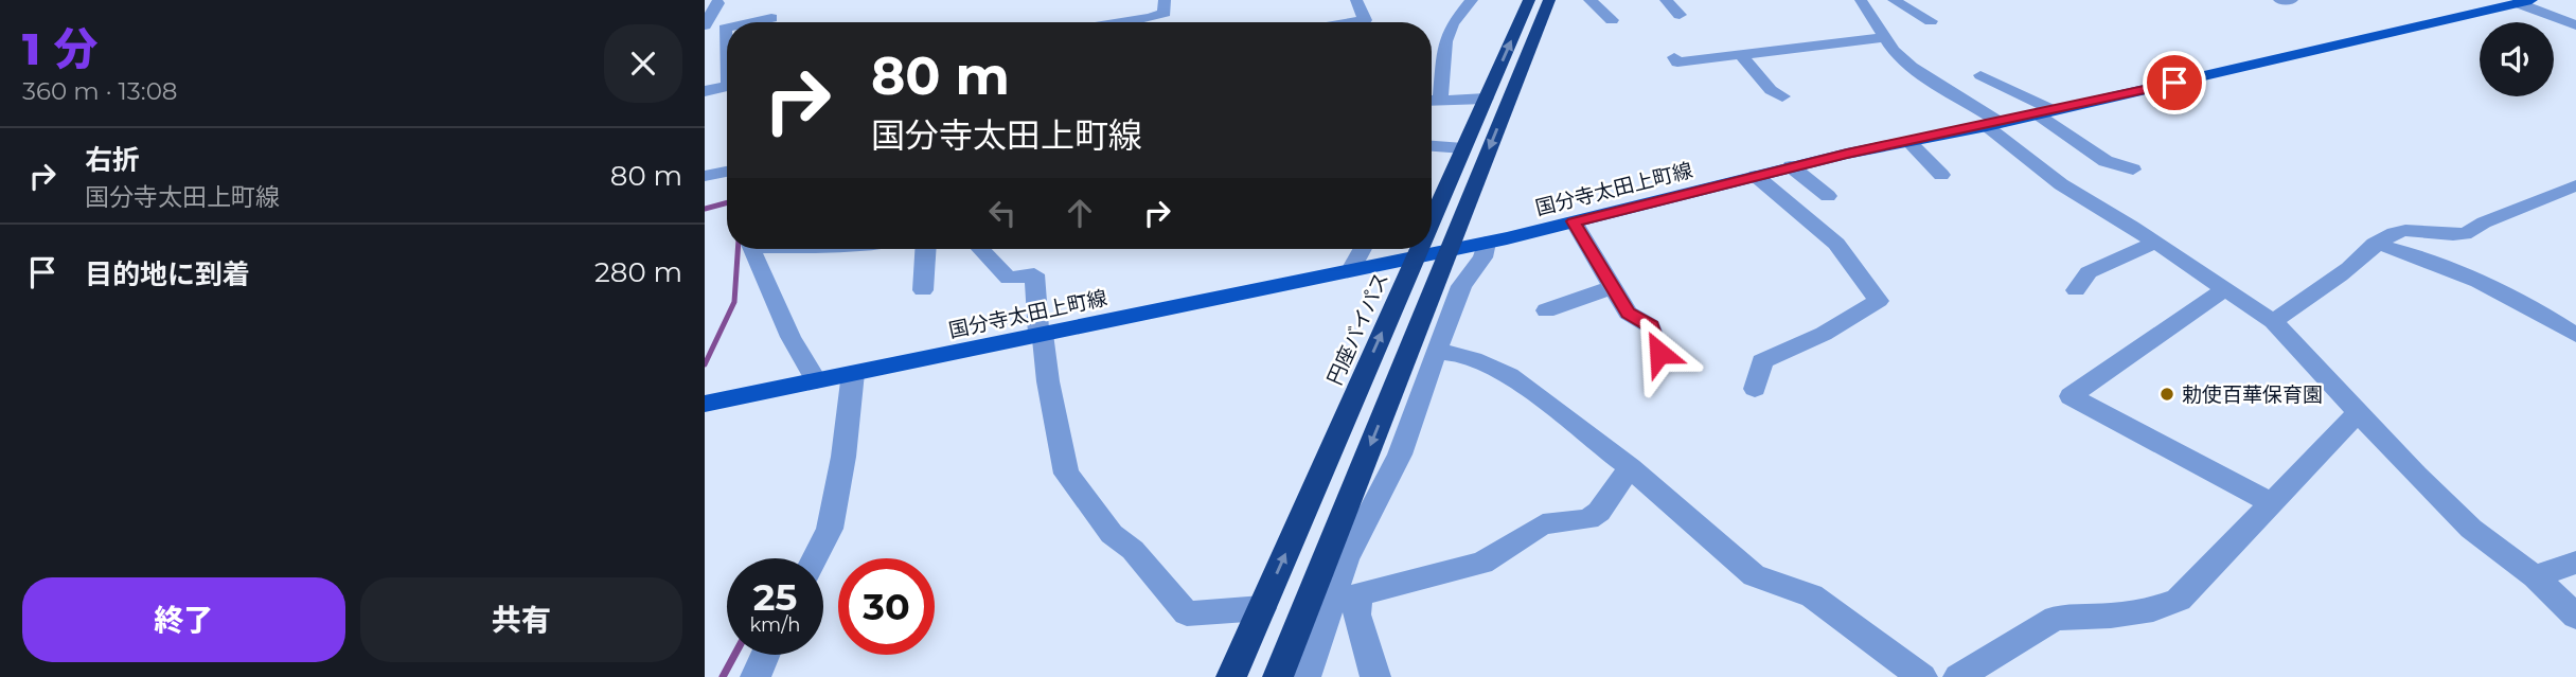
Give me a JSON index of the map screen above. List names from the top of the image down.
{
  "streets": {
    "highway": ["円座バイパス"],
    "main road": ["国分寺太田上町線"]
  },
  "crossings": [
    ["国分寺太田上町線", "円座バイパス"]
  ],
  "places": ["勅使百華保育園"],
  "page": {
    "heading": ["1 分", "360 m · 13:08"],
    "turn": ["80 m", "国分寺太田上町線"],
    "list": [
      {
        "name": "右折",
        "note": "国分寺太田上町線",
        "value": "80 m"
      },
      {
        "name": "目的地に到着",
        "value": "280 m"
      }
    ],
    "speed": "25 km/h",
    "limit": "30",
    "buttons": ["終了", "共有"]
  }
}
